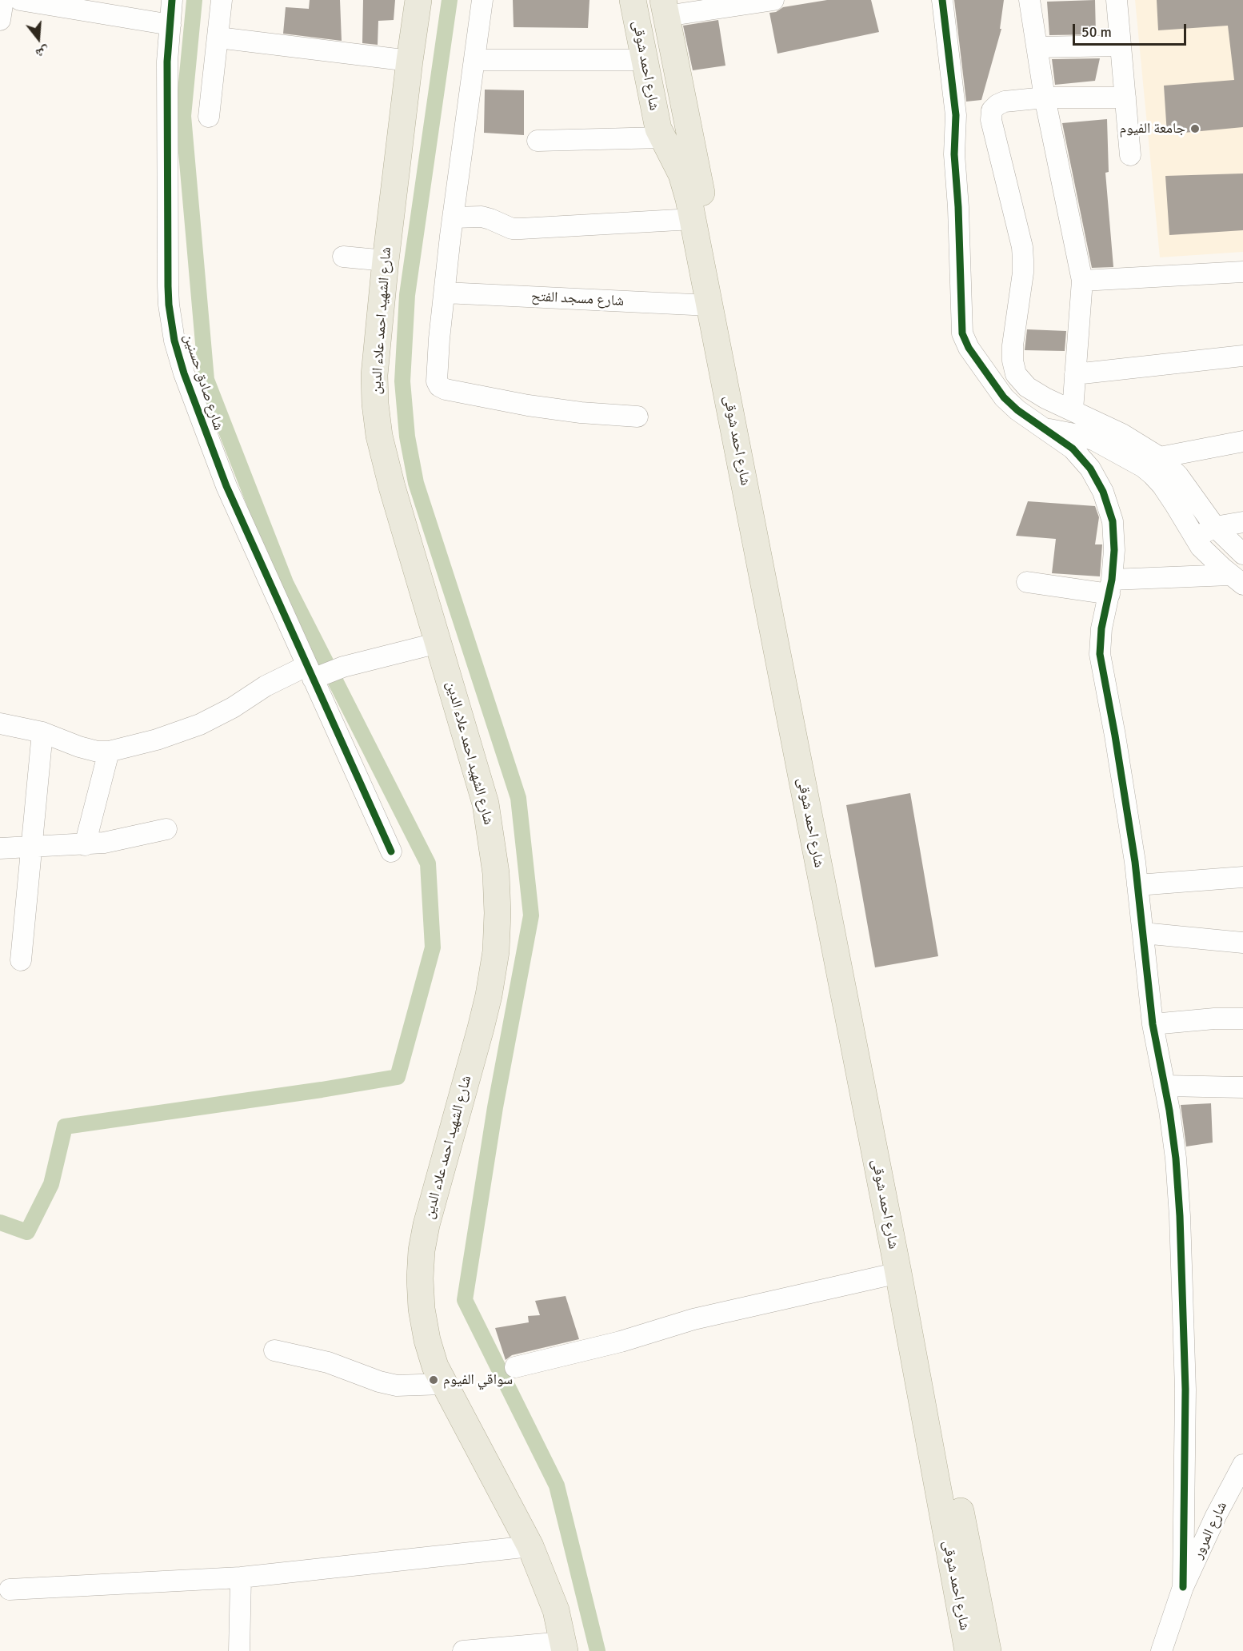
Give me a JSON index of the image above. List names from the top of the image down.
{
  "streets": {
    "main road": ["شارع احمد شوقى", "شارع الشهيد احمد علاء الدين"],
    "street": ["شارع مسجد الفتح", "شارع صادق حسنين", "شارع المرور"]
  },
  "crossings": [
    ["شارع احمد شوقى", "شارع مسجد الفتح"]
  ],
  "places": ["جامعة الفيوم", "سواقي الفيوم"],
  "scale_bar": "50 m",
  "north": "bottom"
}
